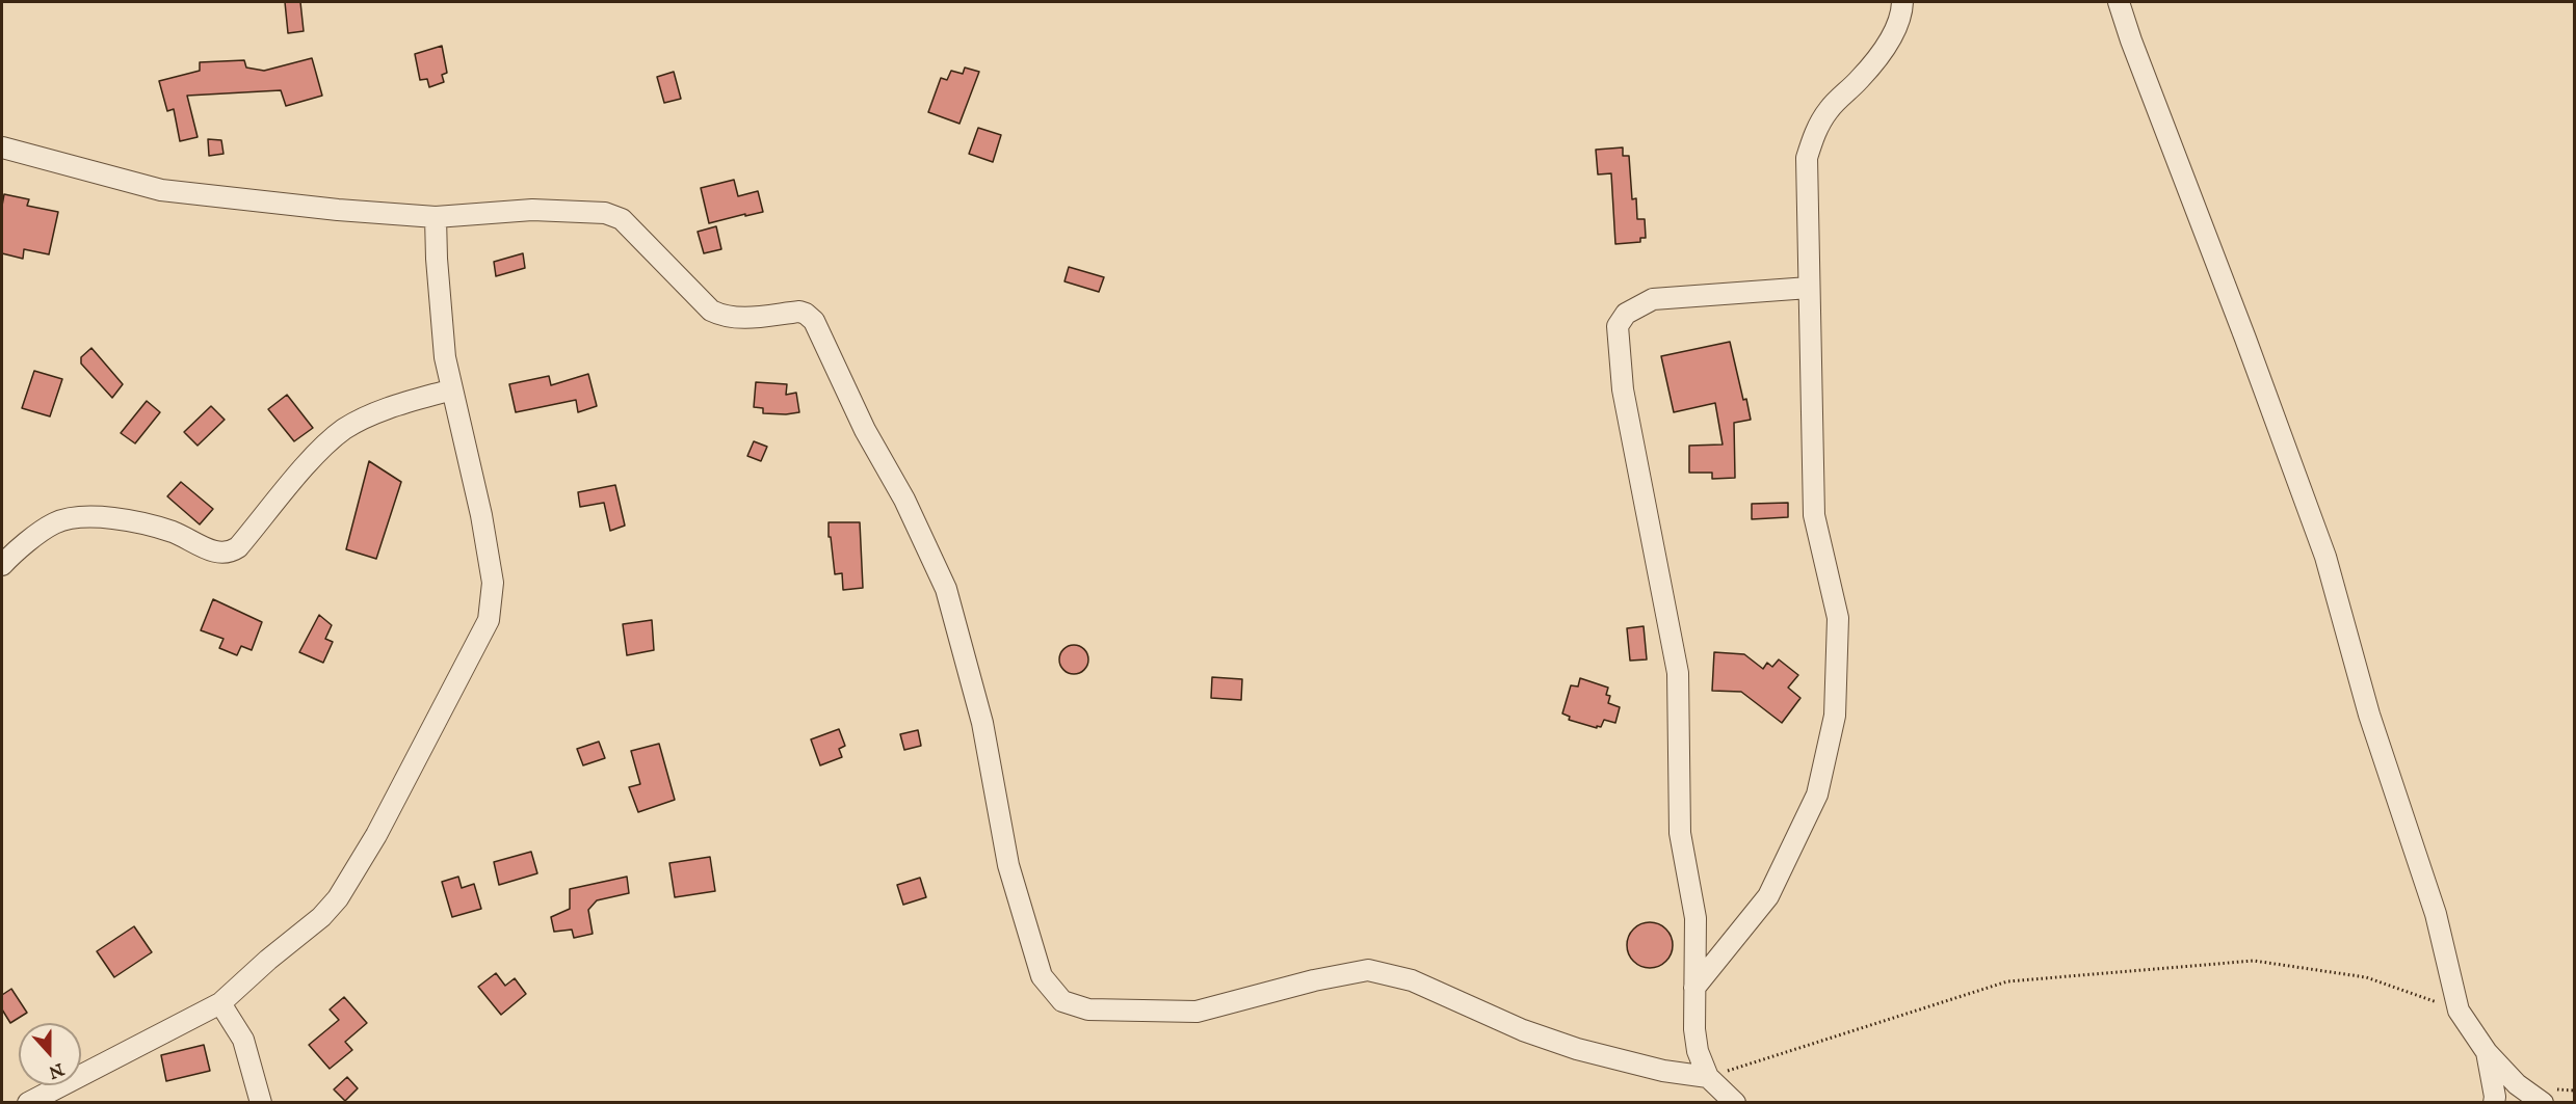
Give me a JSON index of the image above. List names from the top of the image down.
{
  "north": "bottom"
}
